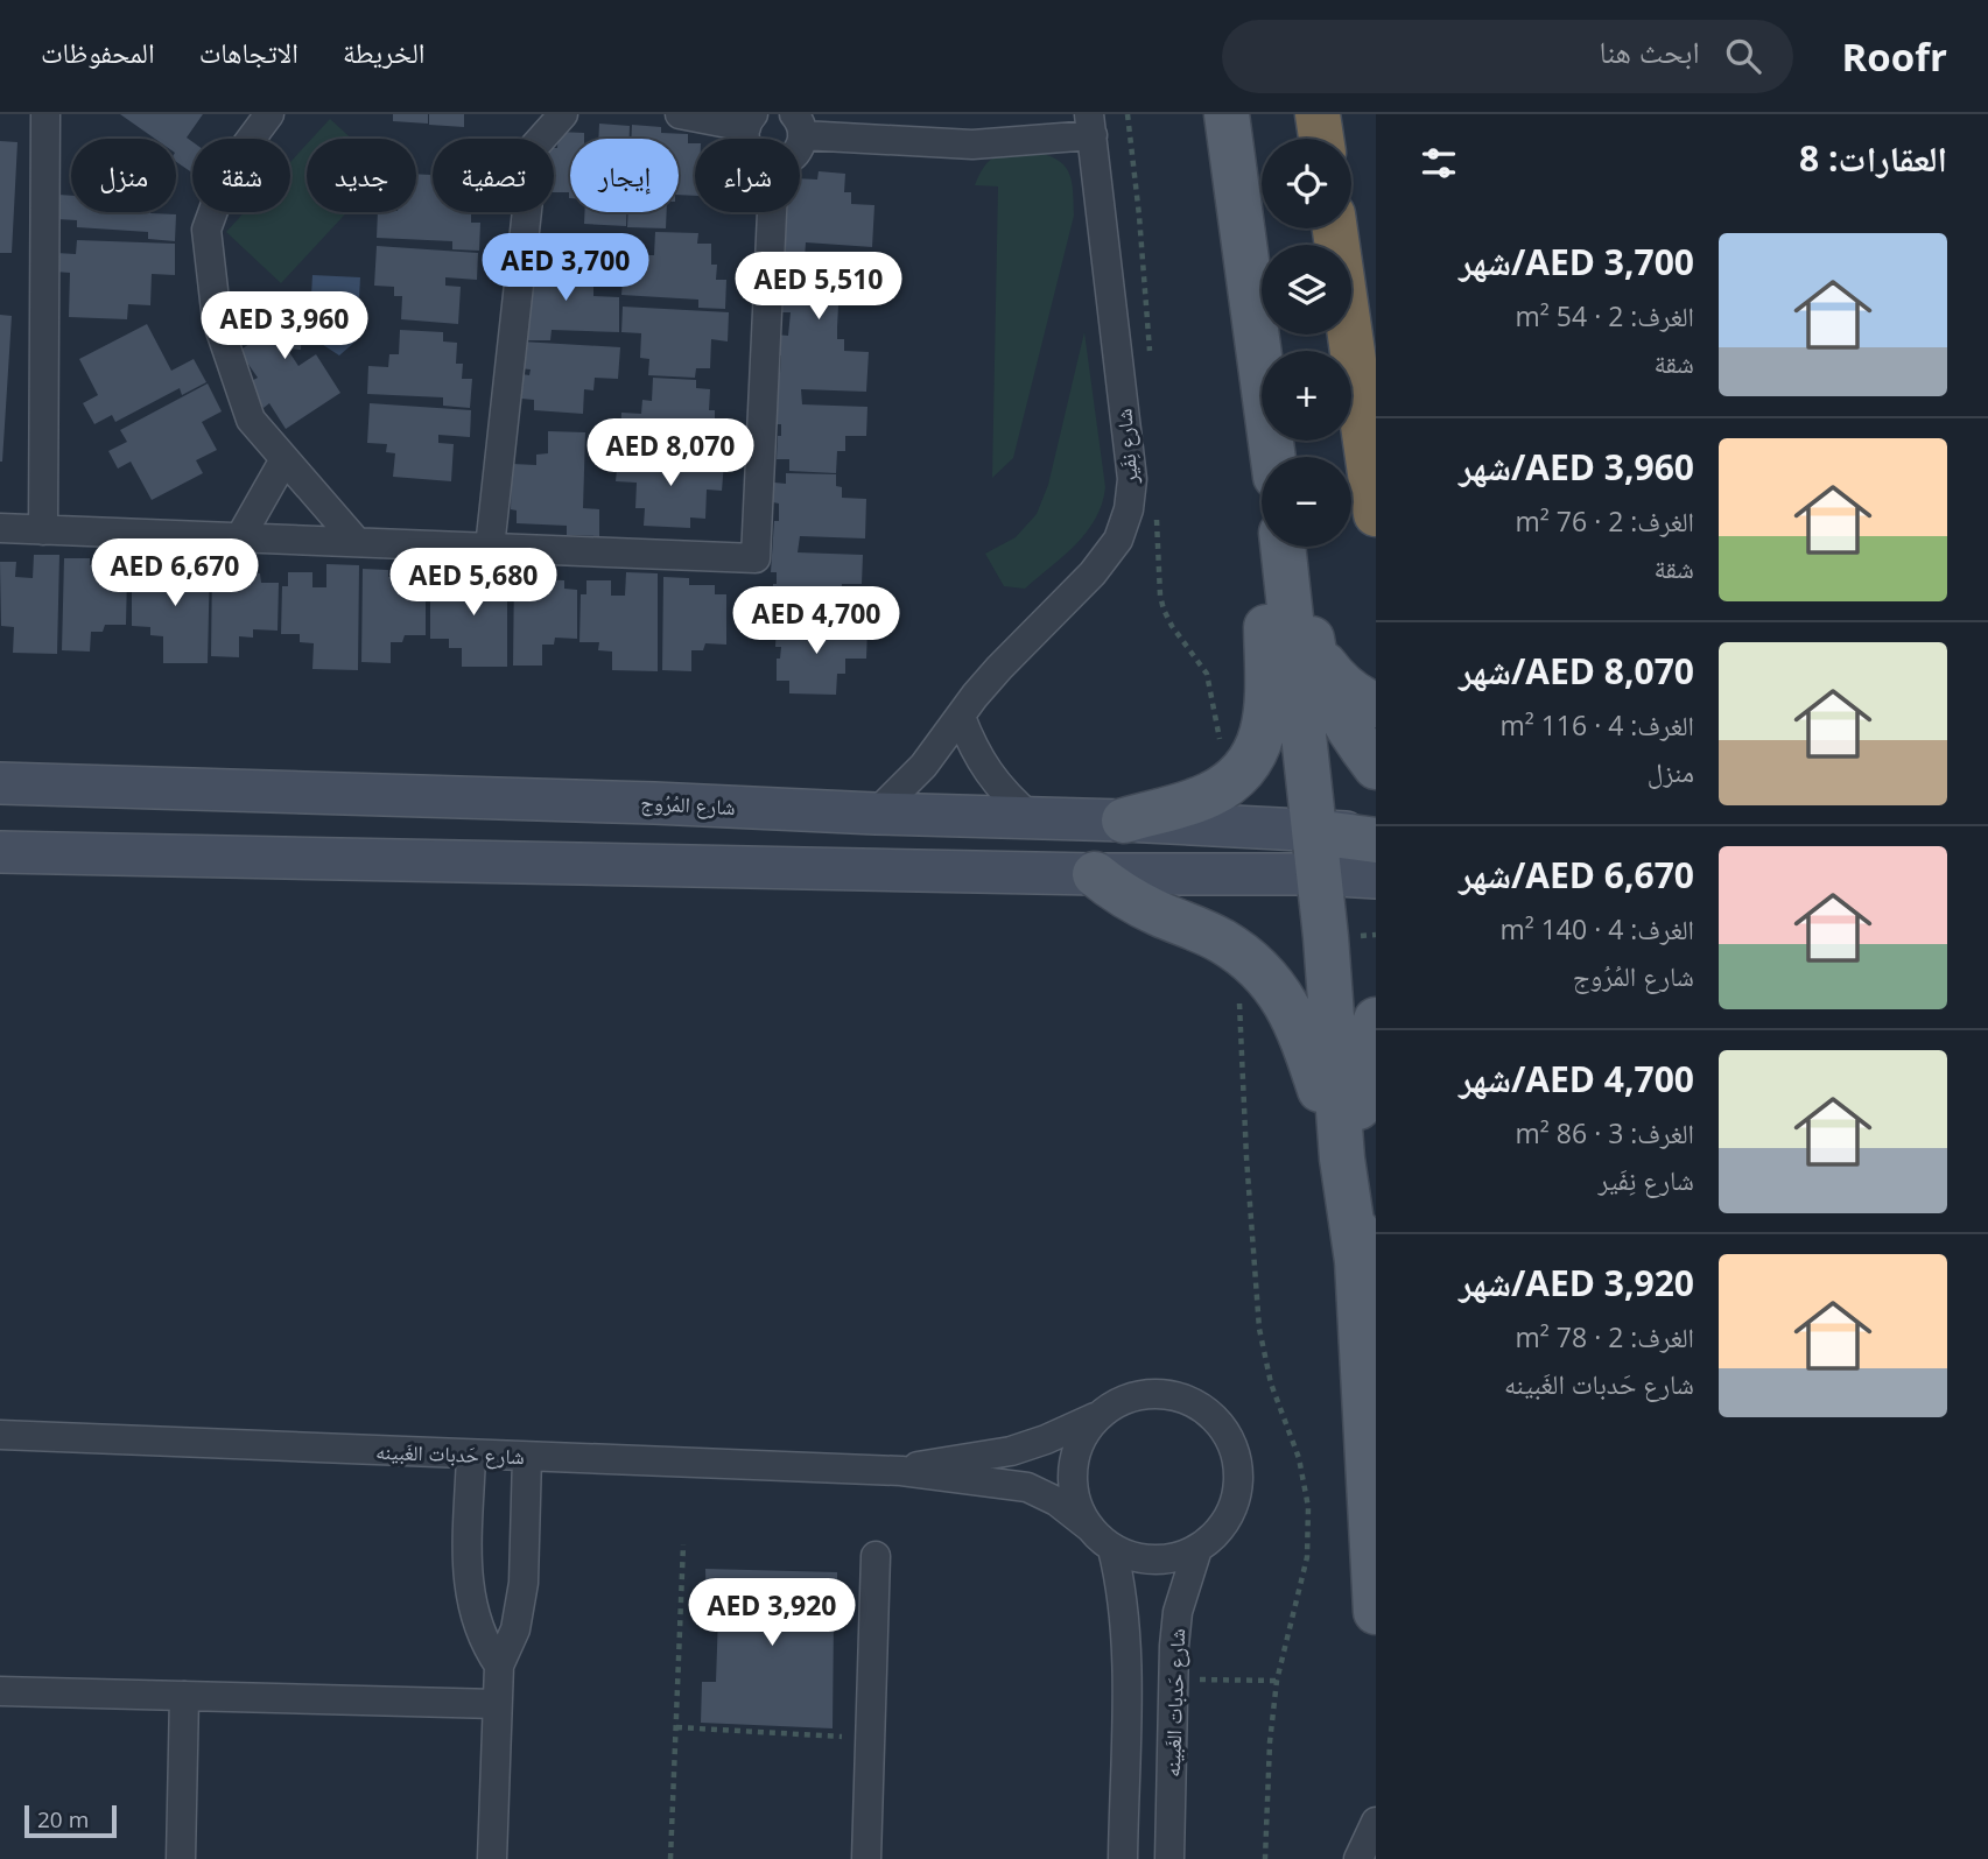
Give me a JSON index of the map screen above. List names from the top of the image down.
{
  "streets": {
    "street": ["شارع نِفَير", "شارع المُرُوج", "شارع حَدبات الغَبينه"]
  },
  "crossings": [
    ["شارع نِفَير", "شارع المُرُوج"]
  ],
  "scale_bar": "20 m",
  "page": {
    "header": "Roofr",
    "search": "ابحث هنا",
    "nav": ["الخريطة", "الاتجاهات", "المحفوظات"],
    "heading": "العقارات: 8",
    "map_buttons": ["+", "−"],
    "chip": [
      "شراء",
      "إيجار",
      "تصفية",
      "جديد",
      "شقة",
      "منزل"
    ],
    "list": [
      {
        "name": "AED 3,700/شهر",
        "note": "الغرف: 2 · 54 m² · شقة"
      },
      {
        "name": "AED 3,960/شهر",
        "note": "الغرف: 2 · 76 m² · شقة"
      },
      {
        "name": "AED 8,070/شهر",
        "note": "الغرف: 4 · 116 m² · منزل"
      },
      {
        "name": "AED 6,670/شهر",
        "note": "الغرف: 4 · 140 m² · شارع المُرُوج"
      },
      {
        "name": "AED 4,700/شهر",
        "note": "الغرف: 3 · 86 m² · شارع نِفَير"
      },
      {
        "name": "AED 3,920/شهر",
        "note": "الغرف: 2 · 78 m² · شارع حَدبات الغَبينه"
      }
    ],
    "price": [
      "AED 3,700",
      "AED 5,510",
      "AED 3,960",
      "AED 8,070",
      "AED 6,670",
      "AED 5,680",
      "AED 4,700",
      "AED 3,920"
    ],
    "scale": "20 m"
  }
}
